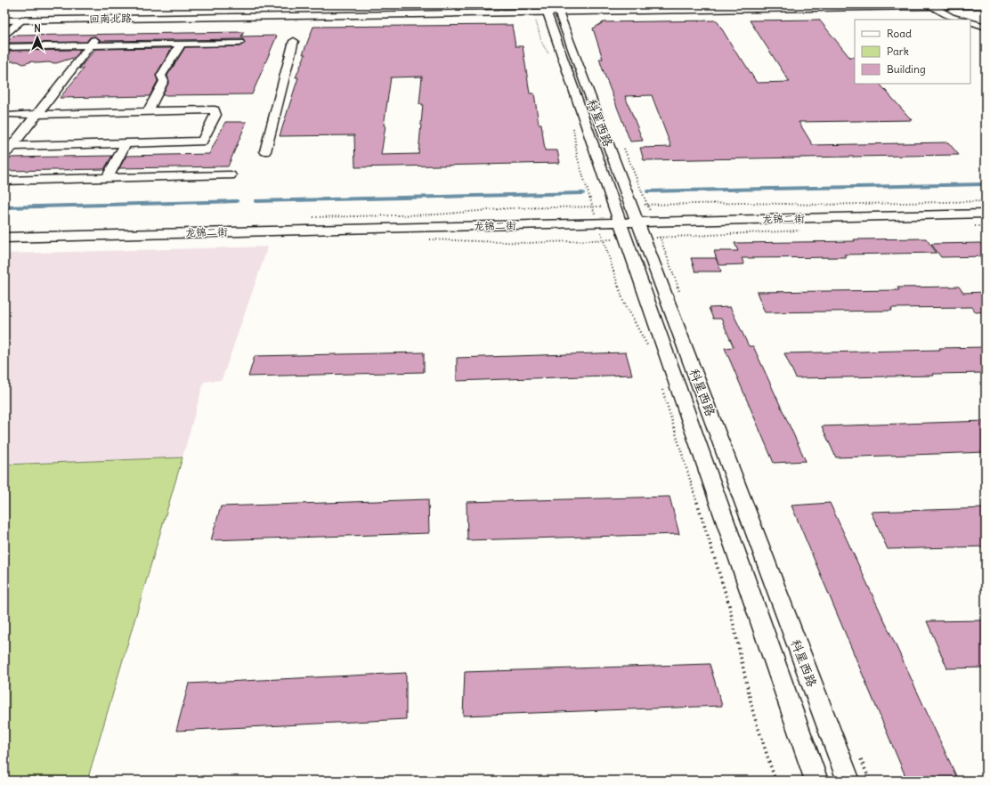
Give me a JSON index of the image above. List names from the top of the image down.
{
  "streets": {
    "main road": ["回南北路"],
    "street": ["科星西路", "龙锦二街"]
  },
  "crossings": [
    ["回南北路", "科星西路"],
    ["科星西路", "龙锦二街"]
  ],
  "legend": ["Road", "Park", "Building"],
  "north": "top"
}
